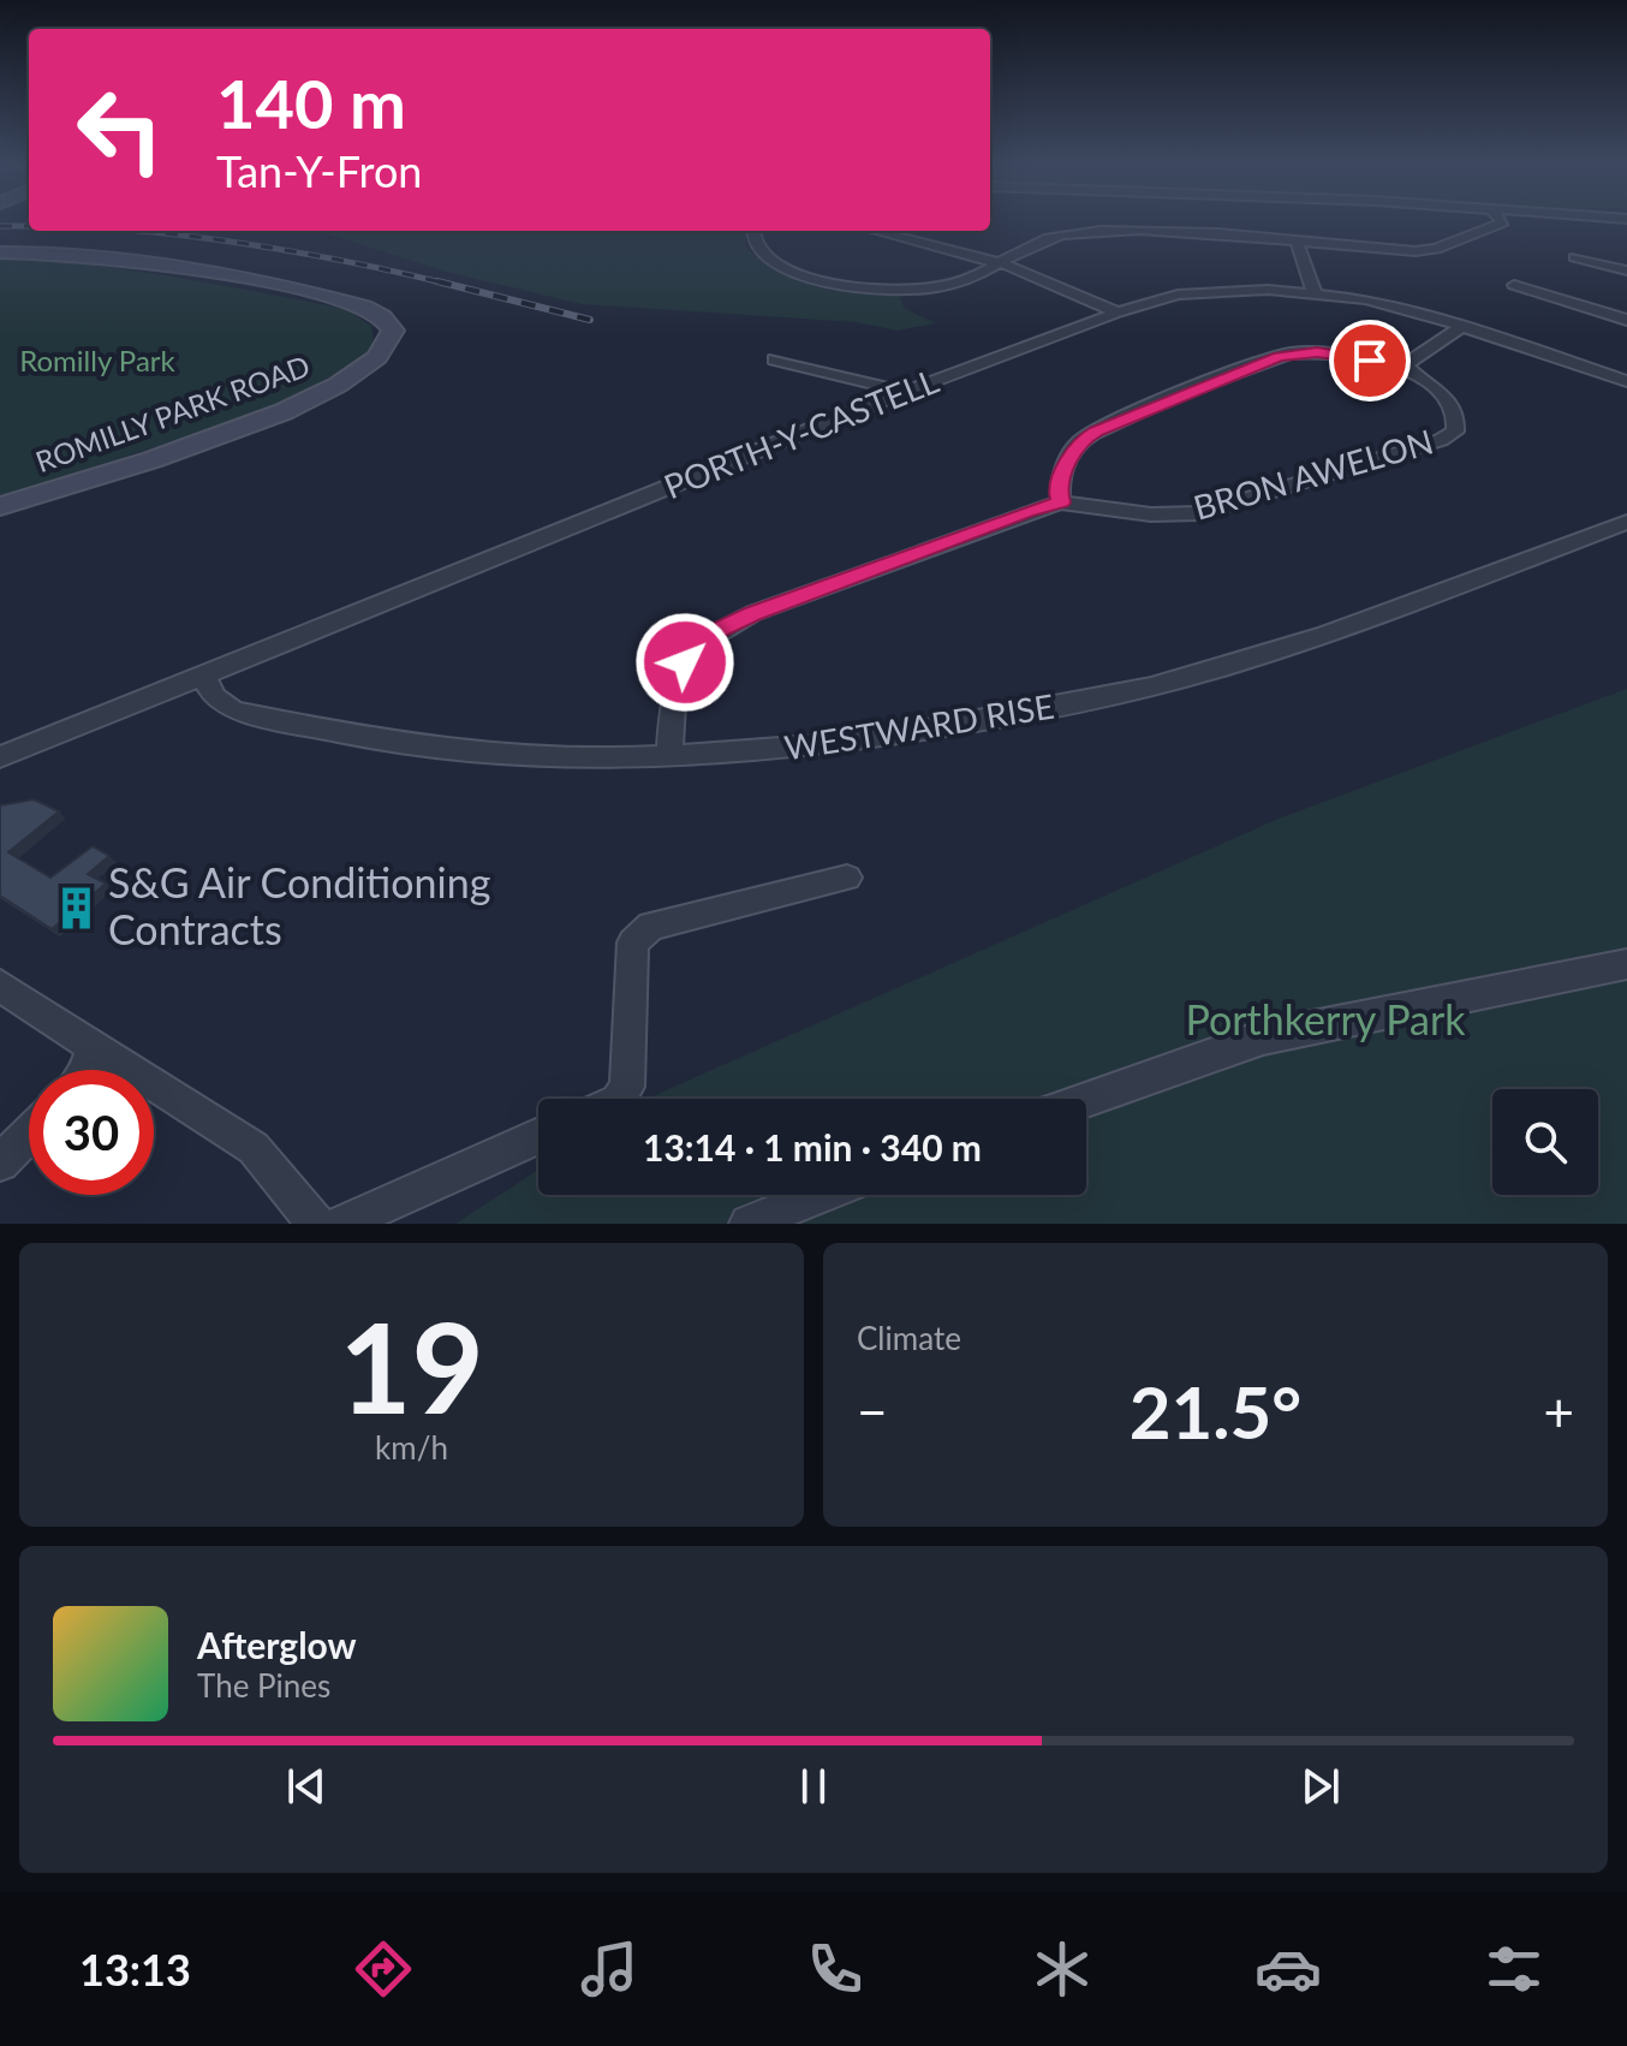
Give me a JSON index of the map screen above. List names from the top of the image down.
{
  "streets": {
    "street": [
      "ROMILLY PARK ROAD",
      "PORTH-Y-CASTELL",
      "BRON AWELON",
      "WESTWARD RISE"
    ]
  },
  "crossings": [
    ["PORTH-Y-CASTELL", "WESTWARD RISE"],
    ["BRON AWELON", "WESTWARD RISE"]
  ],
  "parks": ["Romilly Park", "Porthkerry Park"],
  "places": {
    "building": ["S&G Air Conditioning Contracts"]
  },
  "page": {
    "turn": ["140 m", "Tan-Y-Fron"],
    "limit": "30",
    "trip": "13:14 · 1 min · 340 m",
    "tile": [
      ["19", "km/h"],
      "Climate"
    ],
    "heat": ["−", "21.5°", "+"],
    "song": ["Afterglow", "The Pines"],
    "tabs": "13:13"
  }
}
